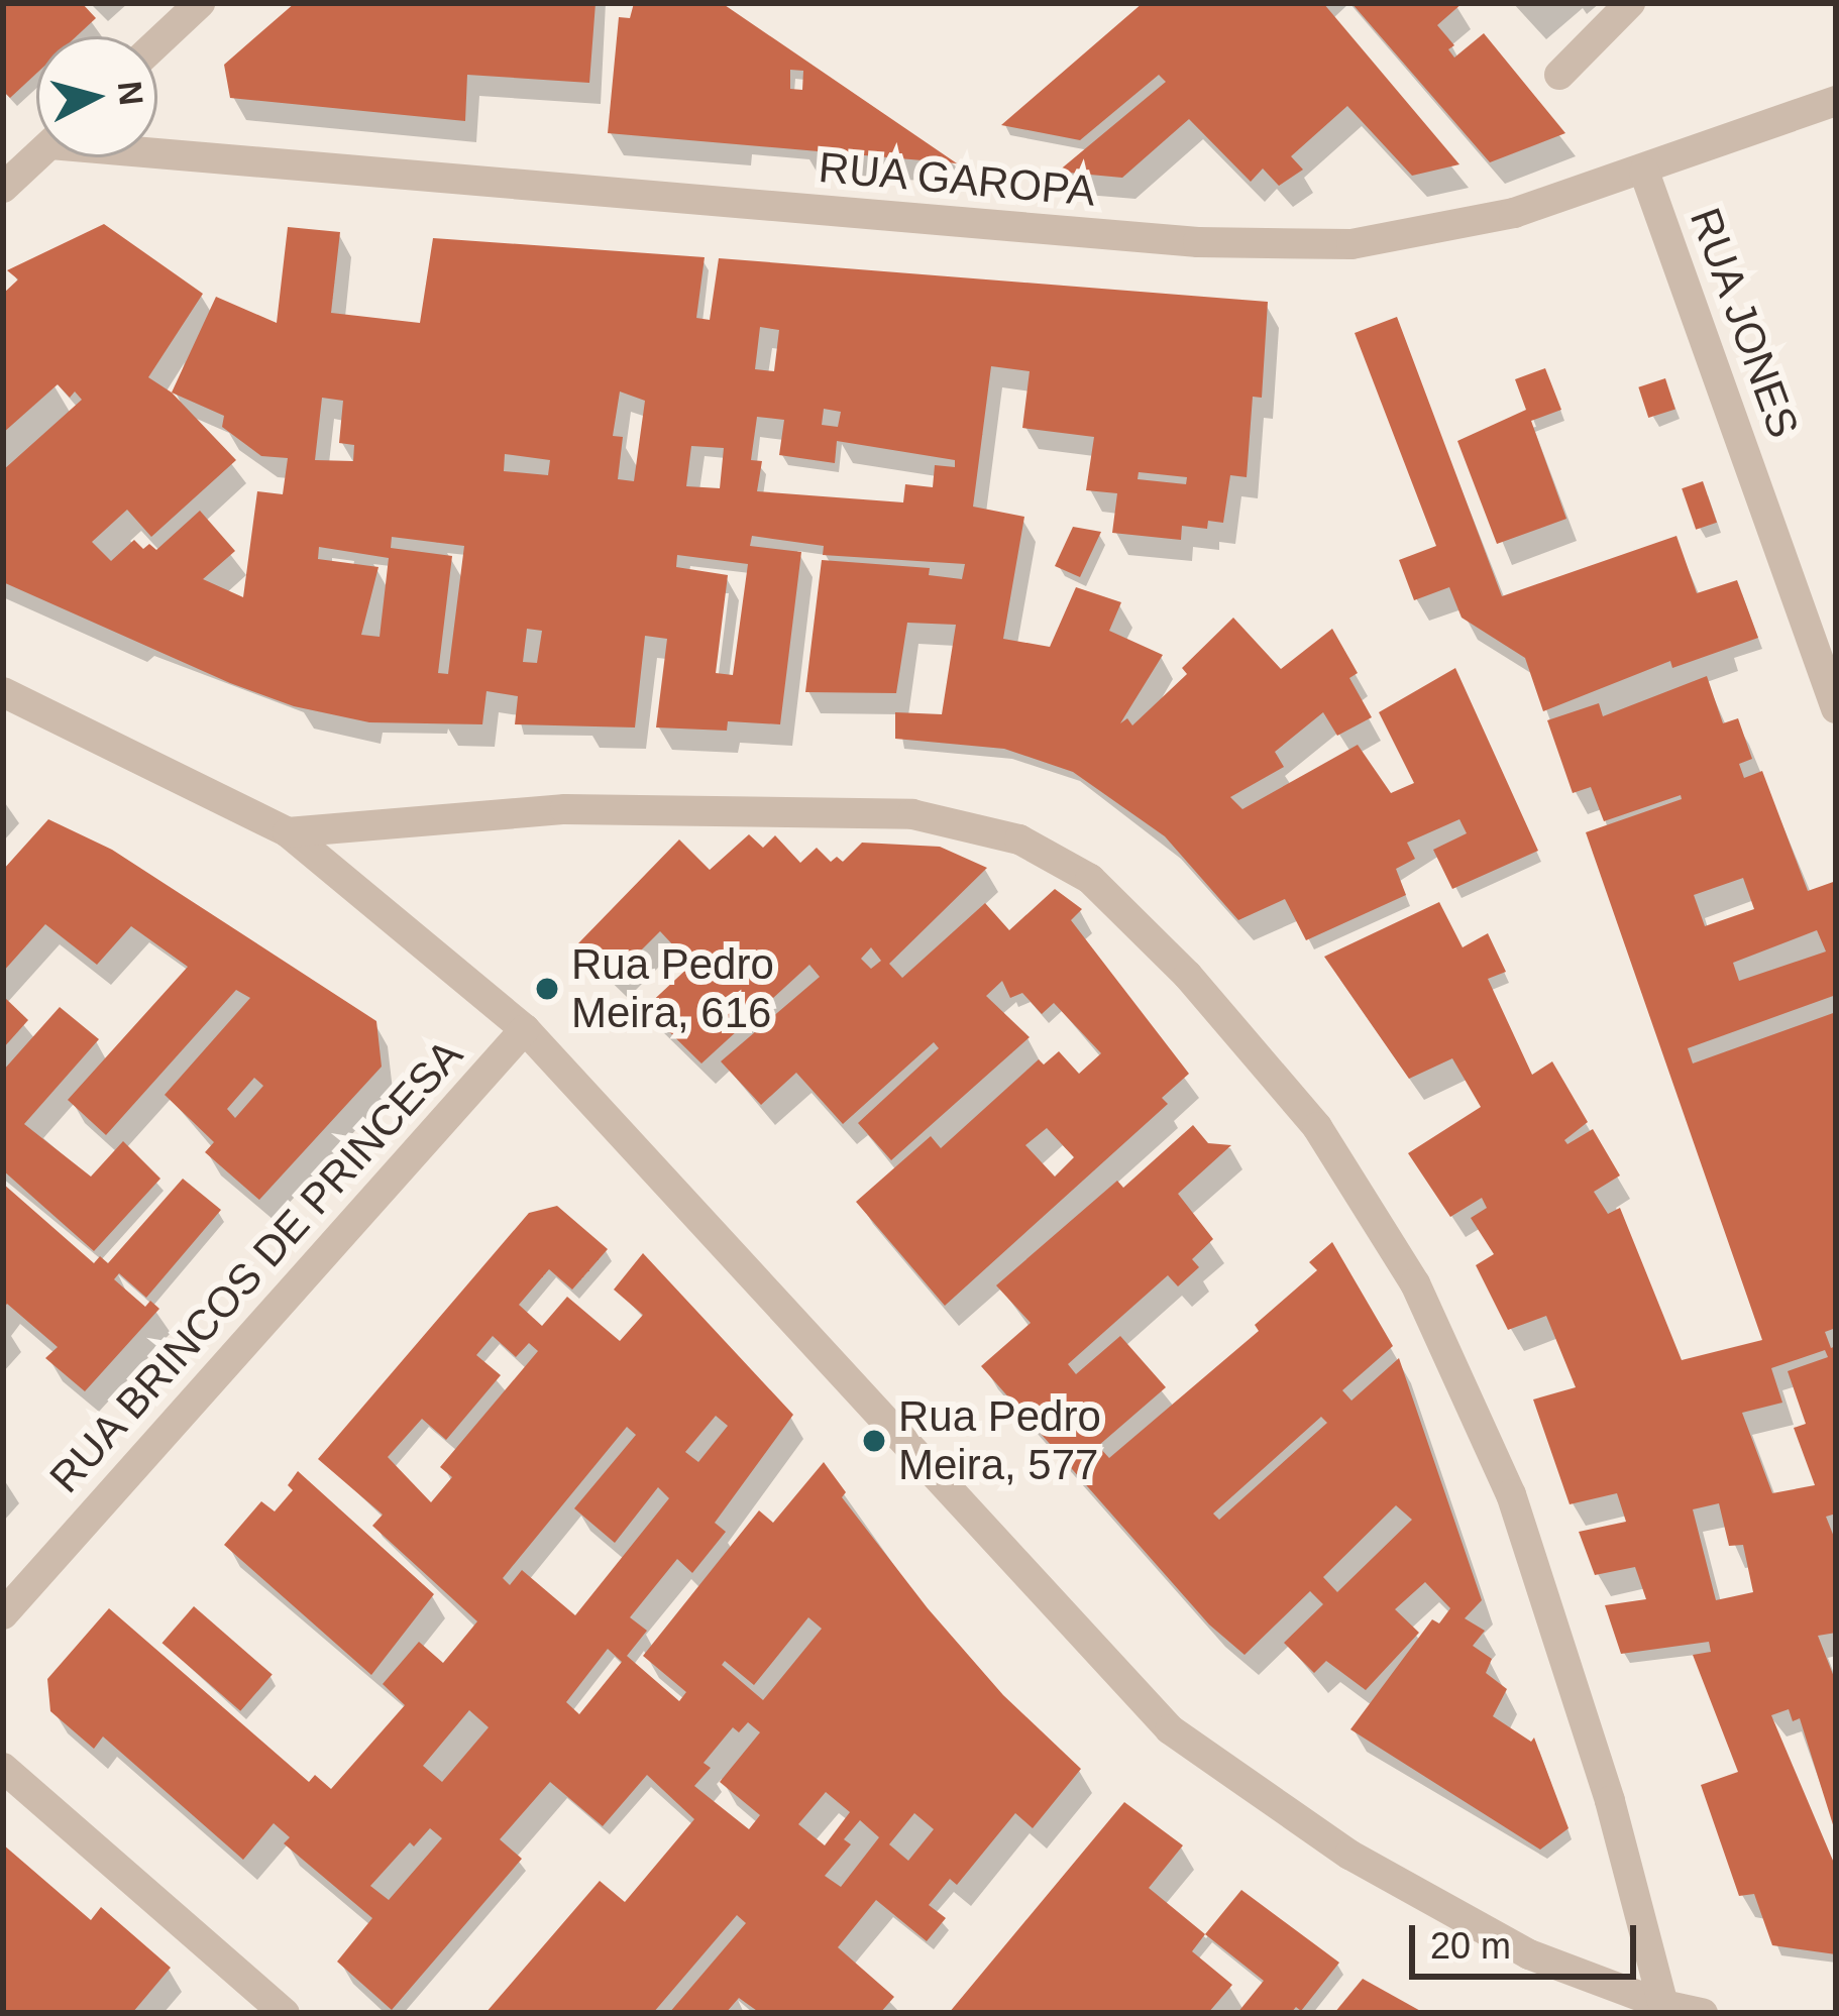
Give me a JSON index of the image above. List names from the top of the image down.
{
  "streets": {
    "street": ["RUA GAROPA", "RUA JONES", "RUA BRINCOS DE PRINCESA"]
  },
  "crossings": [
    ["RUA GAROPA", "RUA JONES"]
  ],
  "places": ["Rua Pedro Meira, 616", "Rua Pedro Meira, 577"],
  "scale_bar": "20 m",
  "north": "right"
}
